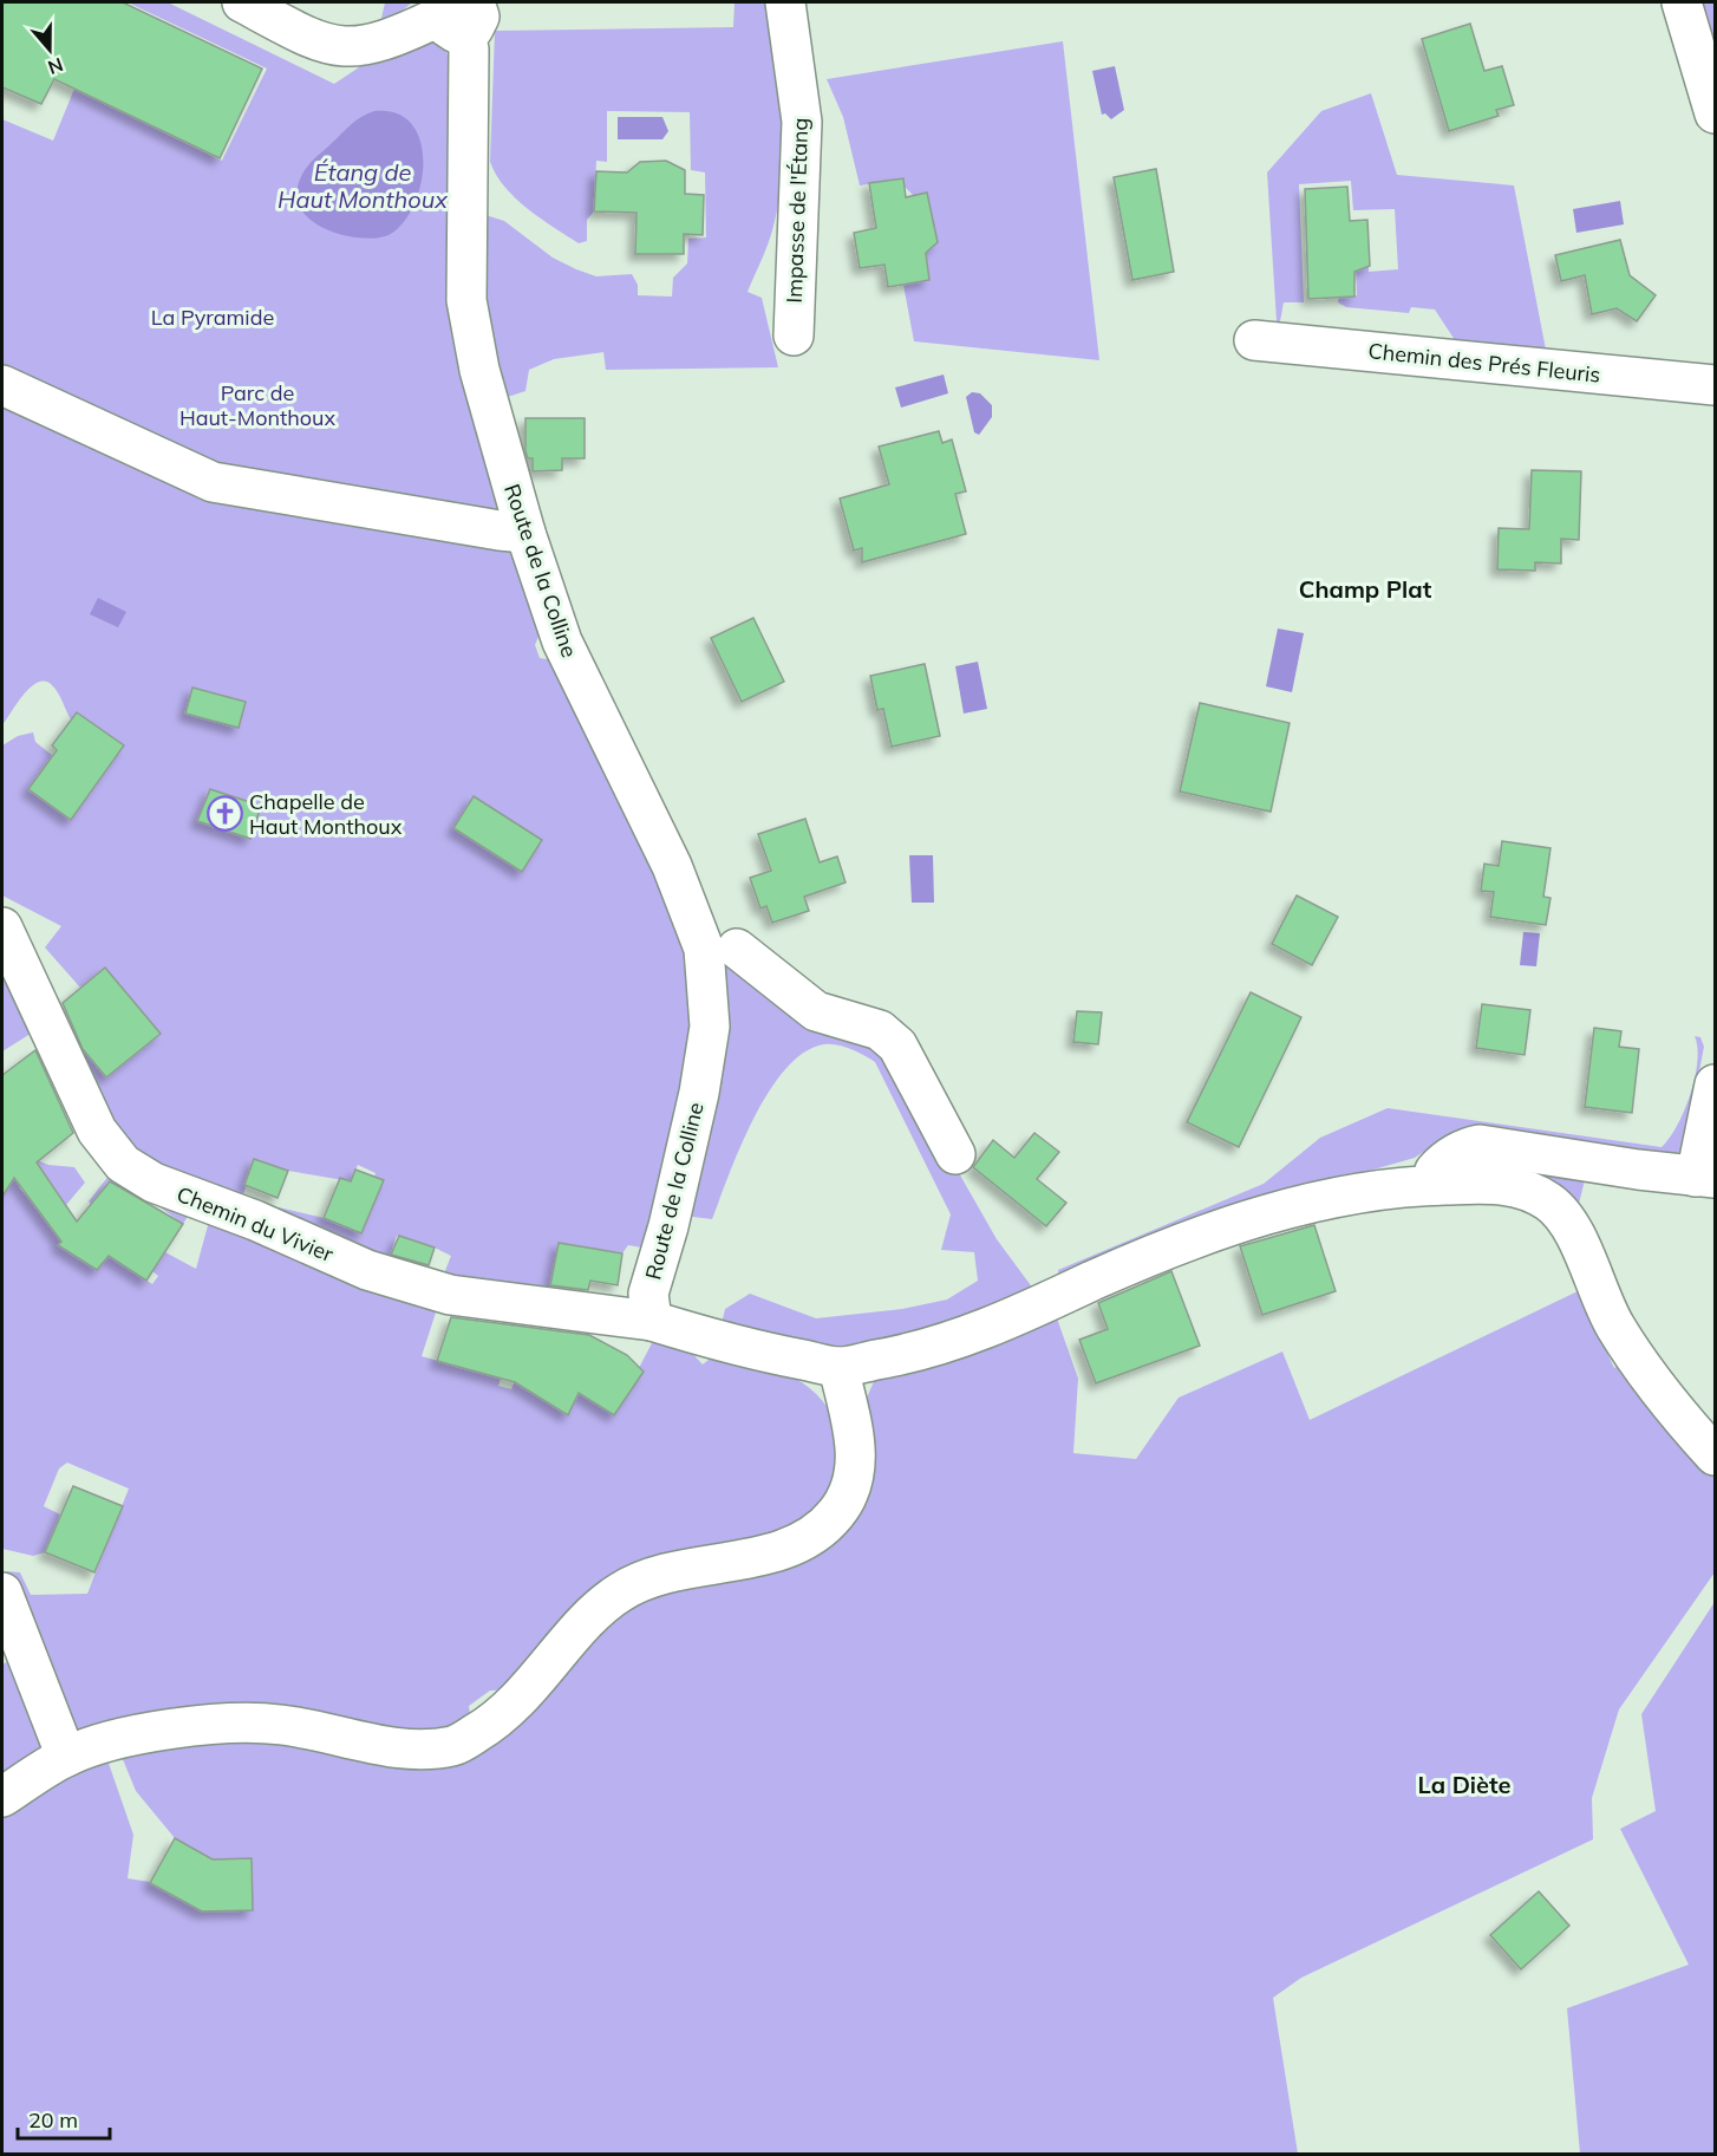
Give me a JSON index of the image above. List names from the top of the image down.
{
  "streets": {
    "street": [
      "Impasse de l'Étang",
      "Chemin des Prés Fleuris",
      "Route de la Colline",
      "Chemin du Vivier"
    ]
  },
  "crossings": [
    ["Route de la Colline", "Chemin du Vivier"]
  ],
  "districts": ["Champ Plat", "La Diète"],
  "water": ["Étang de Haut Monthoux"],
  "parks": ["La Pyramide", "Parc de Haut-Monthoux"],
  "places": {
    "church": ["Chapelle de Haut Monthoux"]
  },
  "scale_bar": "20 m",
  "north": "bottom"
}
